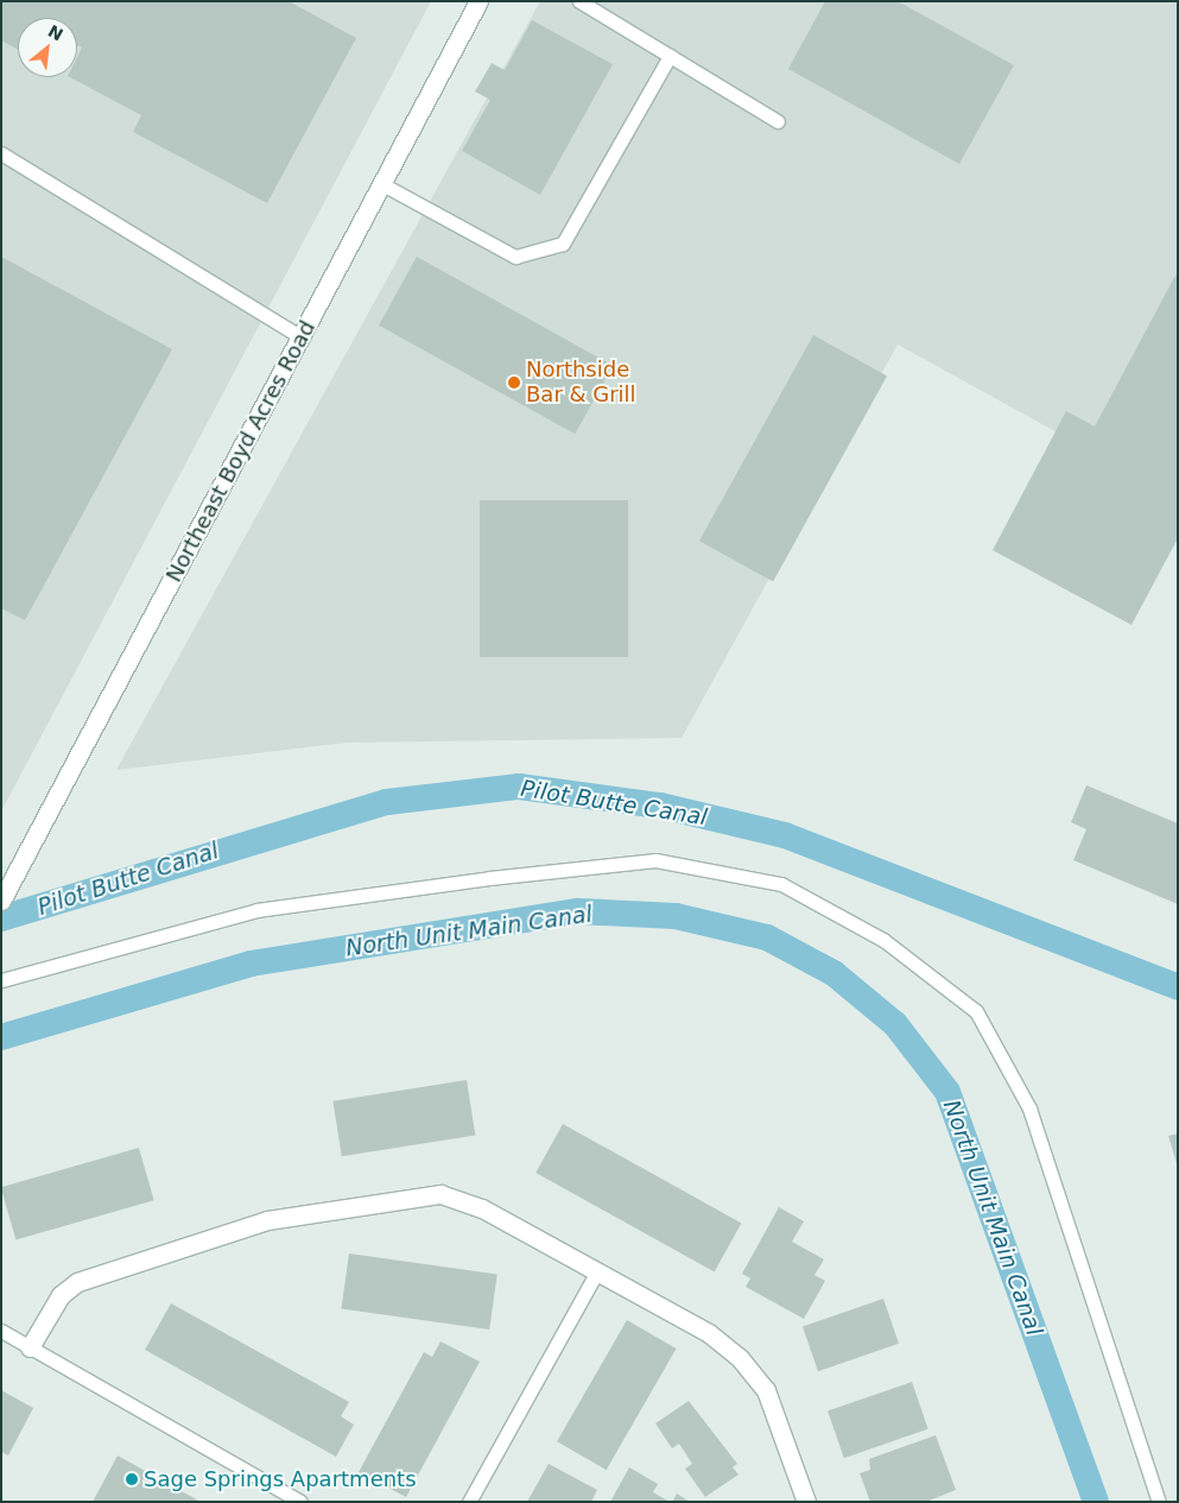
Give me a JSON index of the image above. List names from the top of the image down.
{
  "streets": {
    "street": ["Northeast Boyd Acres Road"]
  },
  "water": ["Pilot Butte Canal", "North Unit Main Canal"],
  "places": ["Northside Bar & Grill", "Sage Springs Apartments"],
  "north": "top right"
}
